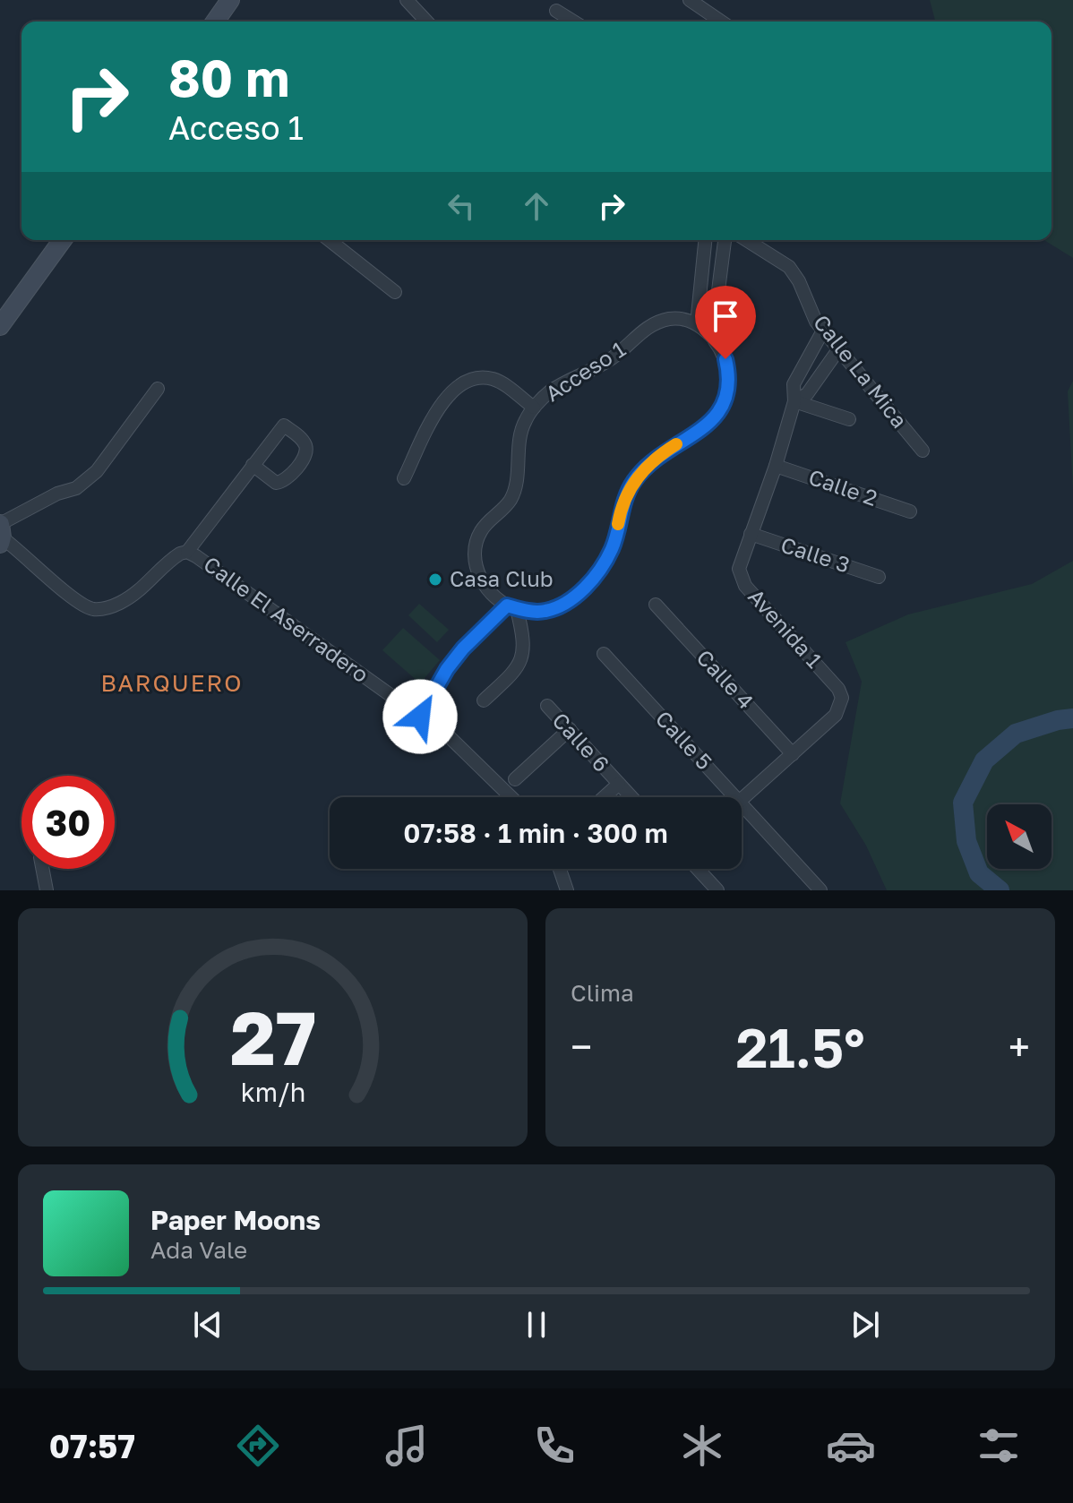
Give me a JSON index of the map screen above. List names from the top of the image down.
{
  "streets": {
    "street": [
      "Acceso 1",
      "Calle La Mica",
      "Calle 2",
      "Calle 3",
      "Calle El Aserradero",
      "Avenida 1",
      "Calle 4",
      "Calle 5",
      "Calle 6"
    ]
  },
  "crossings": [
    ["Calle La Mica", "Avenida 1"],
    ["Calle 2", "Avenida 1"],
    ["Calle 3", "Avenida 1"],
    ["Avenida 1", "Calle 4"]
  ],
  "districts": ["BARQUERO"],
  "places": ["Casa Club"],
  "north": "top left",
  "page": {
    "turn": ["80 m", "Acceso 1"],
    "limit": "30",
    "trip": "07:58 · 1 min · 300 m",
    "tile": "Clima",
    "heat": ["−", "21.5°", "+"],
    "song": ["Paper Moons", "Ada Vale"],
    "tabs": "07:57",
    "gauge": ["27", "km/h"]
  }
}
